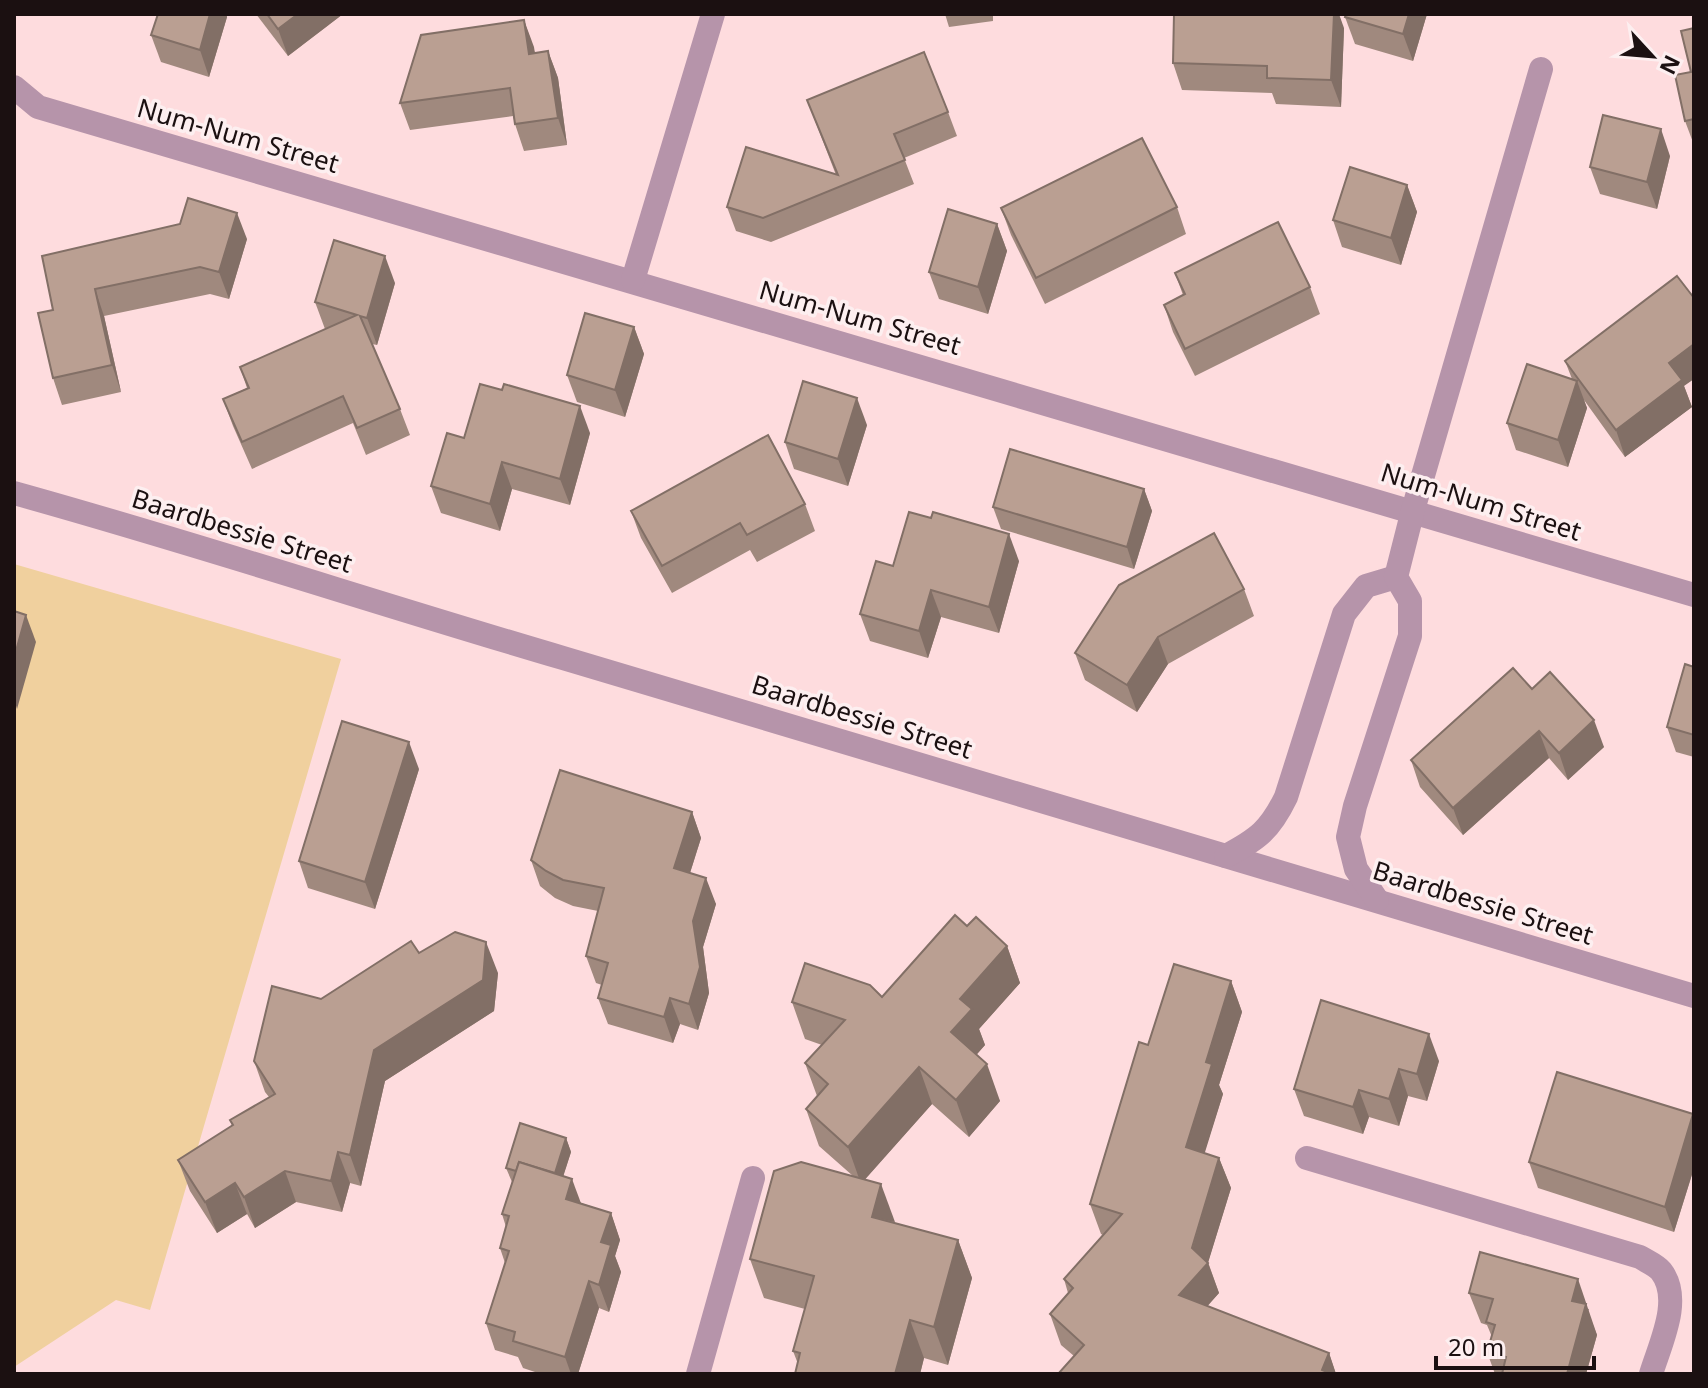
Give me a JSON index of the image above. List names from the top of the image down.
{
  "streets": {
    "street": ["Num-Num Street", "Baardbessie Street"]
  },
  "scale_bar": "20 m",
  "north": "bottom right"
}
